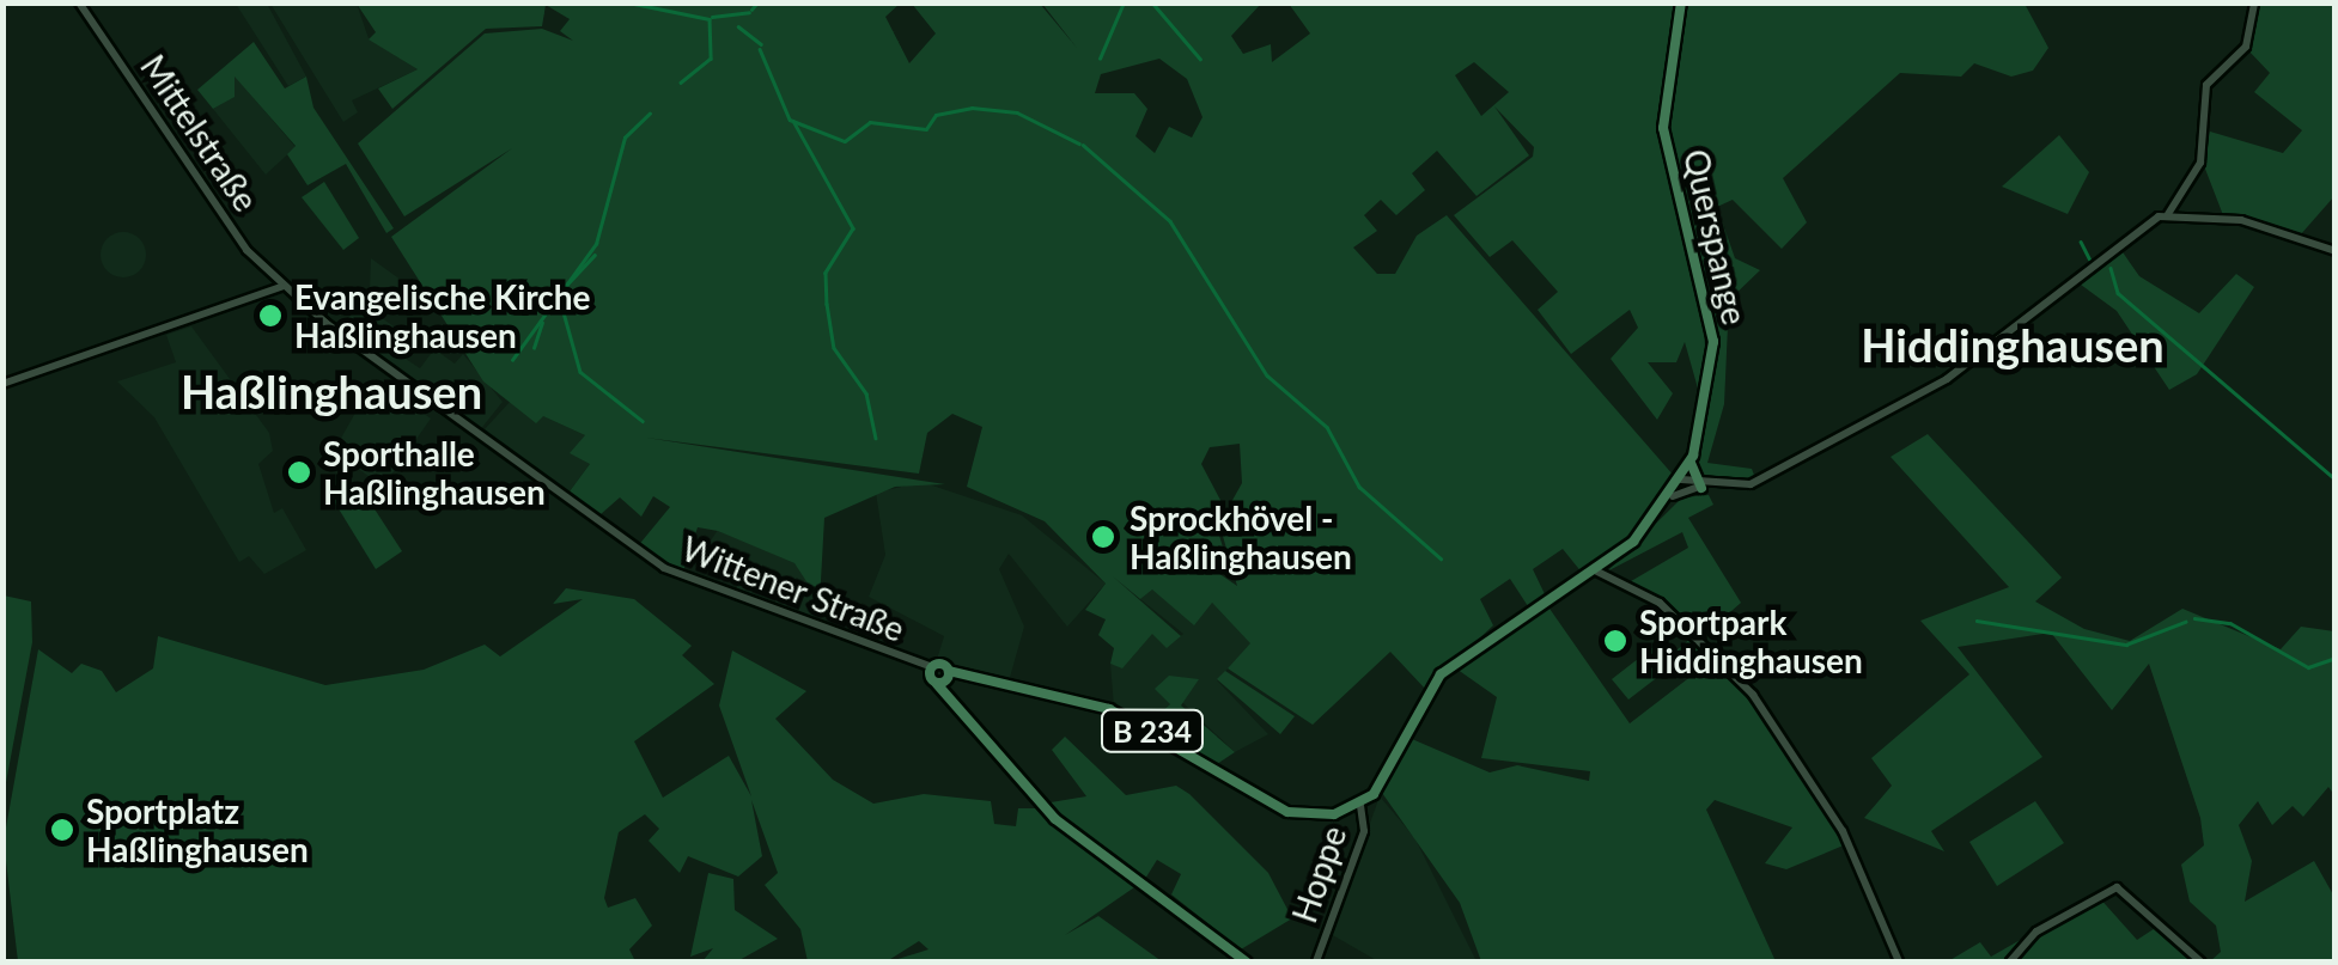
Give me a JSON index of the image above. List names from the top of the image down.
{
  "streets": {
    "main road": [
      "Mittelstraße",
      "Querspange",
      "Wittener Straße",
      "B 234",
      "Hoppe"
    ]
  },
  "crossings": [
    ["Mittelstraße", "Wittener Straße"],
    ["Wittener Straße", "Hoppe"]
  ],
  "districts": ["Hiddinghausen", "Haßlinghausen"],
  "places": [
    "Evangelische Kirche Haßlinghausen",
    "Sporthalle Haßlinghausen",
    "Sprockhövel - Haßlinghausen",
    "Sportpark Hiddinghausen",
    "Sportplatz Haßlinghausen"
  ]
}
